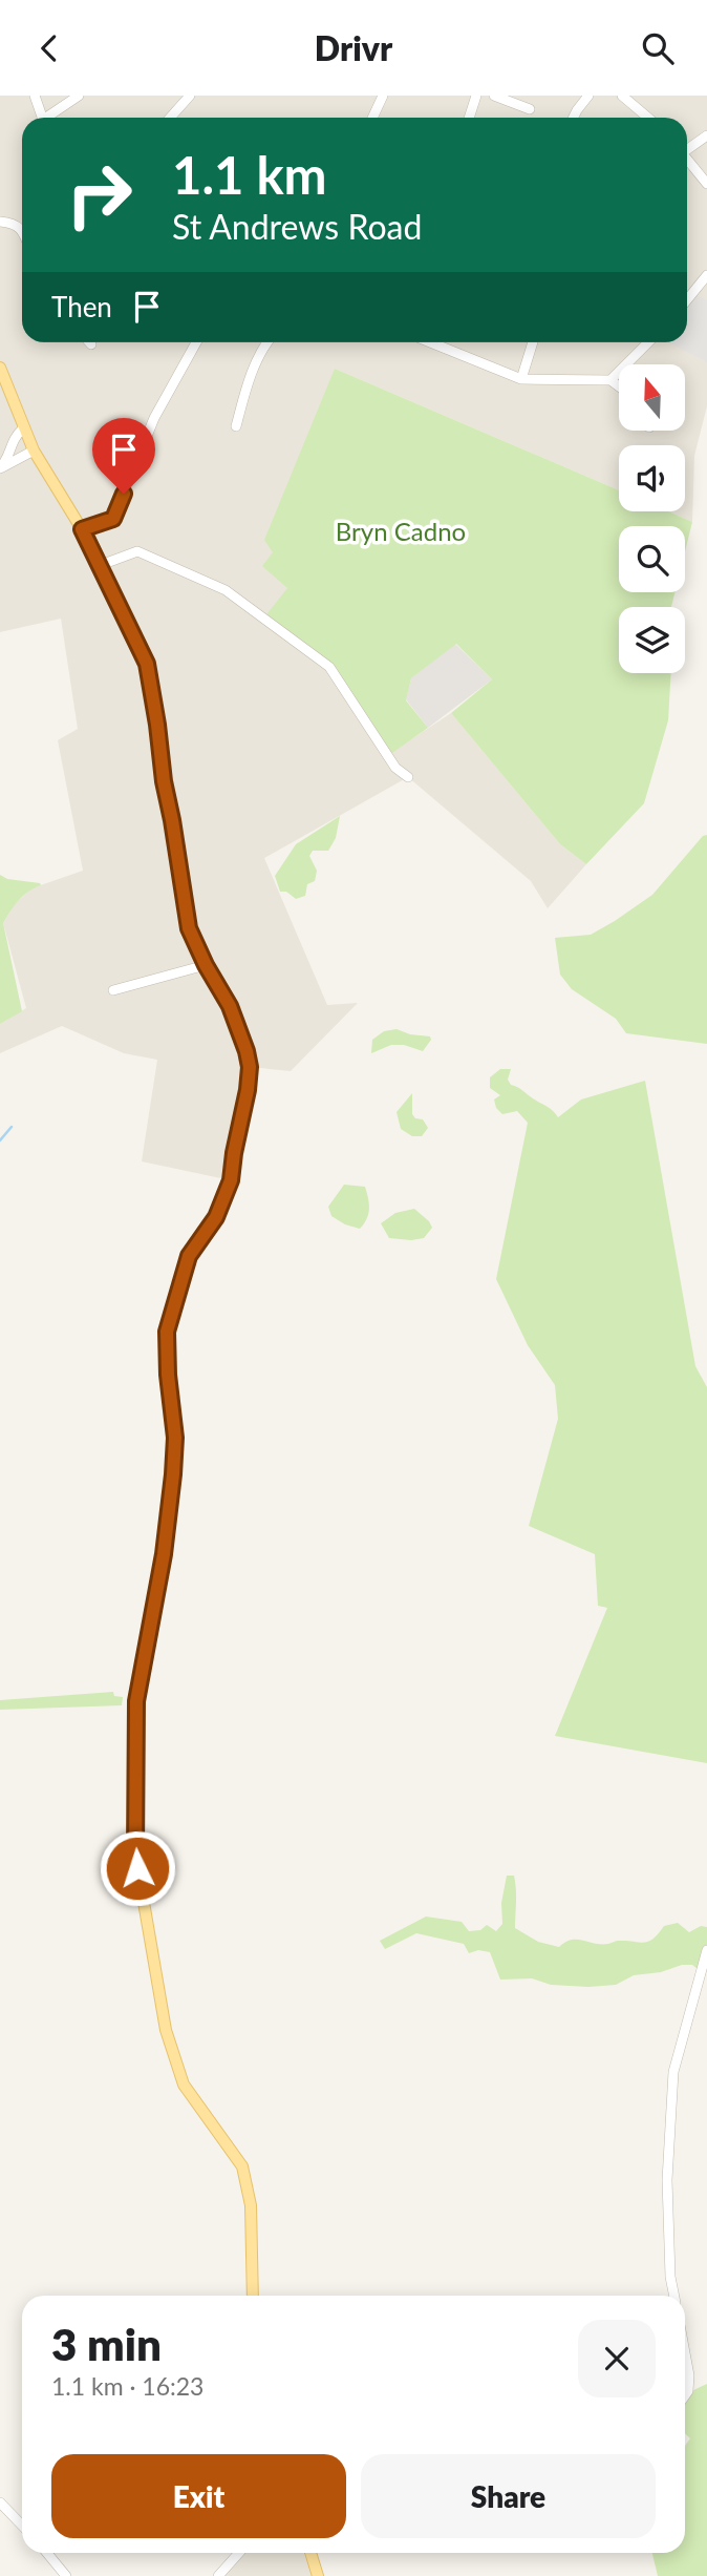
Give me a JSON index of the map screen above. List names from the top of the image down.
{
  "parks": ["Bryn Cadno"],
  "north": "top",
  "page": {
    "header": "Drivr",
    "turn": ["1.1 km", "St Andrews Road"],
    "then": "Then",
    "heading": ["3 min", "1.1 km · 16:23"],
    "buttons": ["Exit", "Share"]
  }
}
